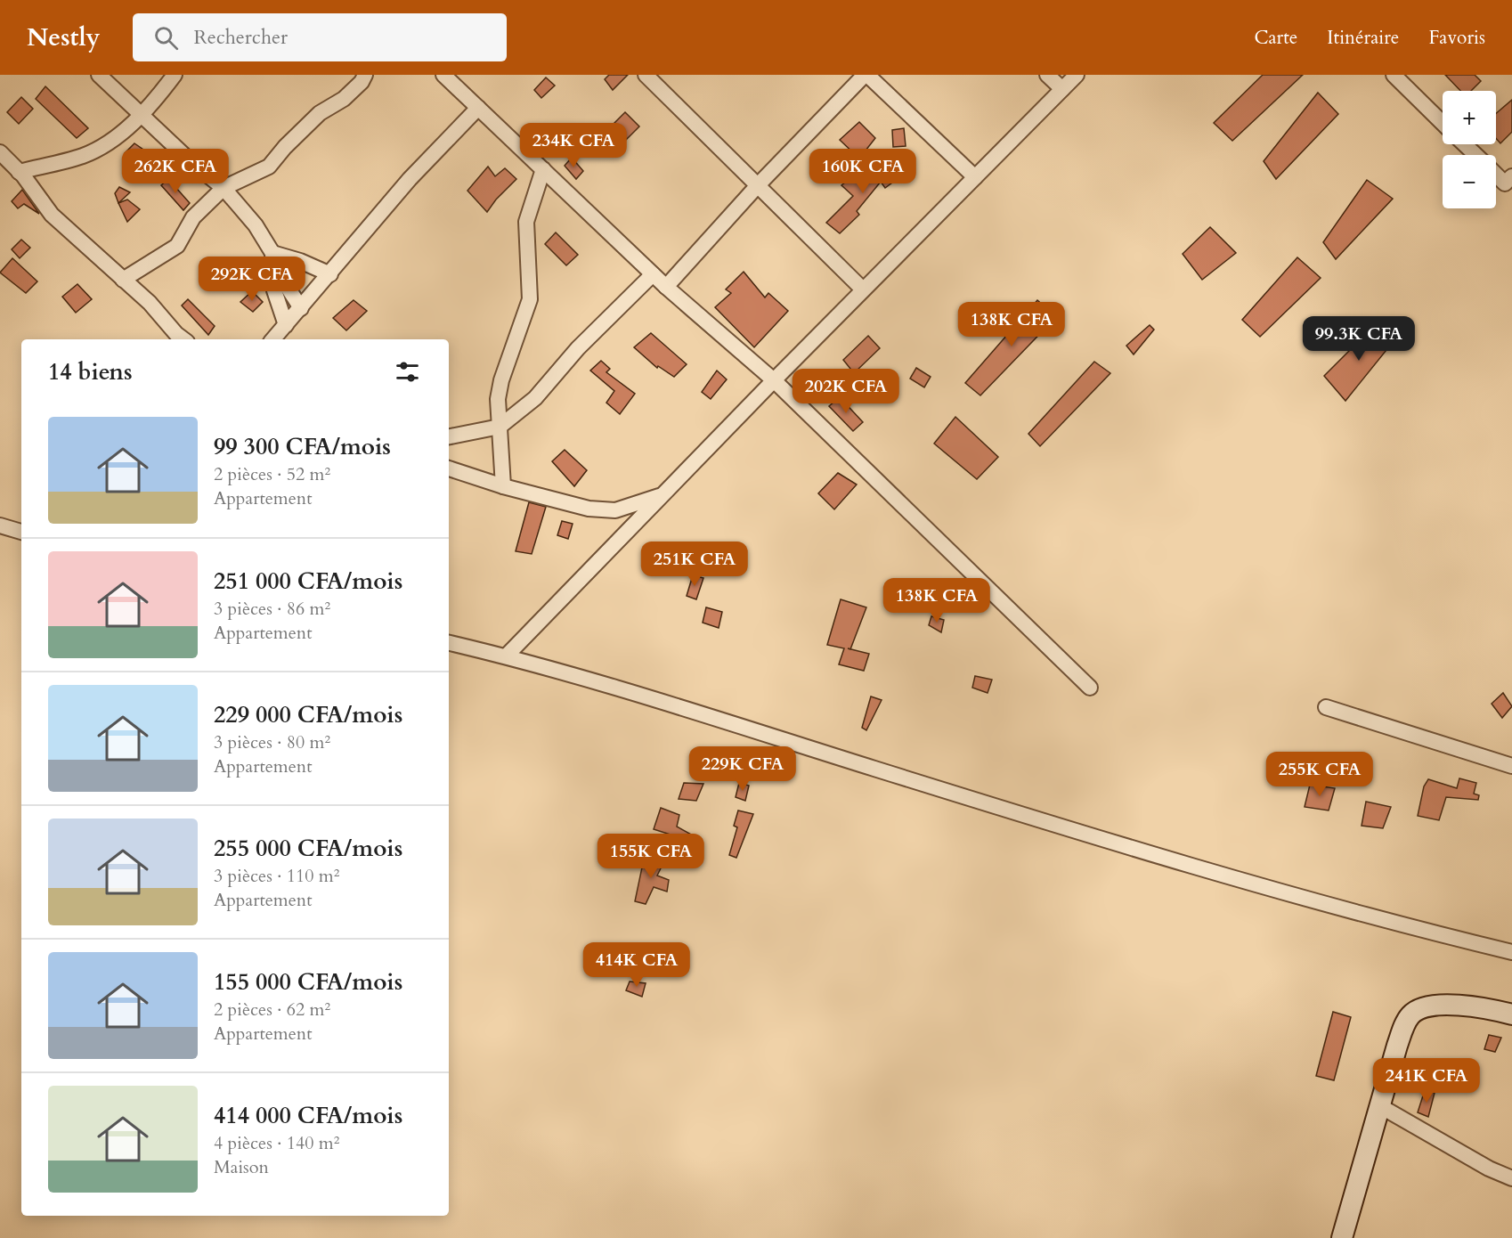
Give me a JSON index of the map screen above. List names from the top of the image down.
{
  "page": {
    "header": "Nestly",
    "search": "Rechercher",
    "nav": ["Carte", "Itinéraire", "Favoris"],
    "map_buttons": ["+", "−"],
    "price": [
      "234K CFA",
      "262K CFA",
      "160K CFA",
      "292K CFA",
      "138K CFA",
      "99.3K CFA",
      "202K CFA",
      "251K CFA",
      "138K CFA",
      "229K CFA",
      "255K CFA",
      "155K CFA",
      "414K CFA",
      "241K CFA"
    ],
    "heading": "14 biens",
    "list": [
      {
        "name": "99 300 CFA/mois",
        "note": "2 pièces · 52 m² · Appartement"
      },
      {
        "name": "251 000 CFA/mois",
        "note": "3 pièces · 86 m² · Appartement"
      },
      {
        "name": "229 000 CFA/mois",
        "note": "3 pièces · 80 m² · Appartement"
      },
      {
        "name": "255 000 CFA/mois",
        "note": "3 pièces · 110 m² · Appartement"
      },
      {
        "name": "155 000 CFA/mois",
        "note": "2 pièces · 62 m² · Appartement"
      },
      {
        "name": "414 000 CFA/mois",
        "note": "4 pièces · 140 m² · Maison"
      }
    ]
  }
}
